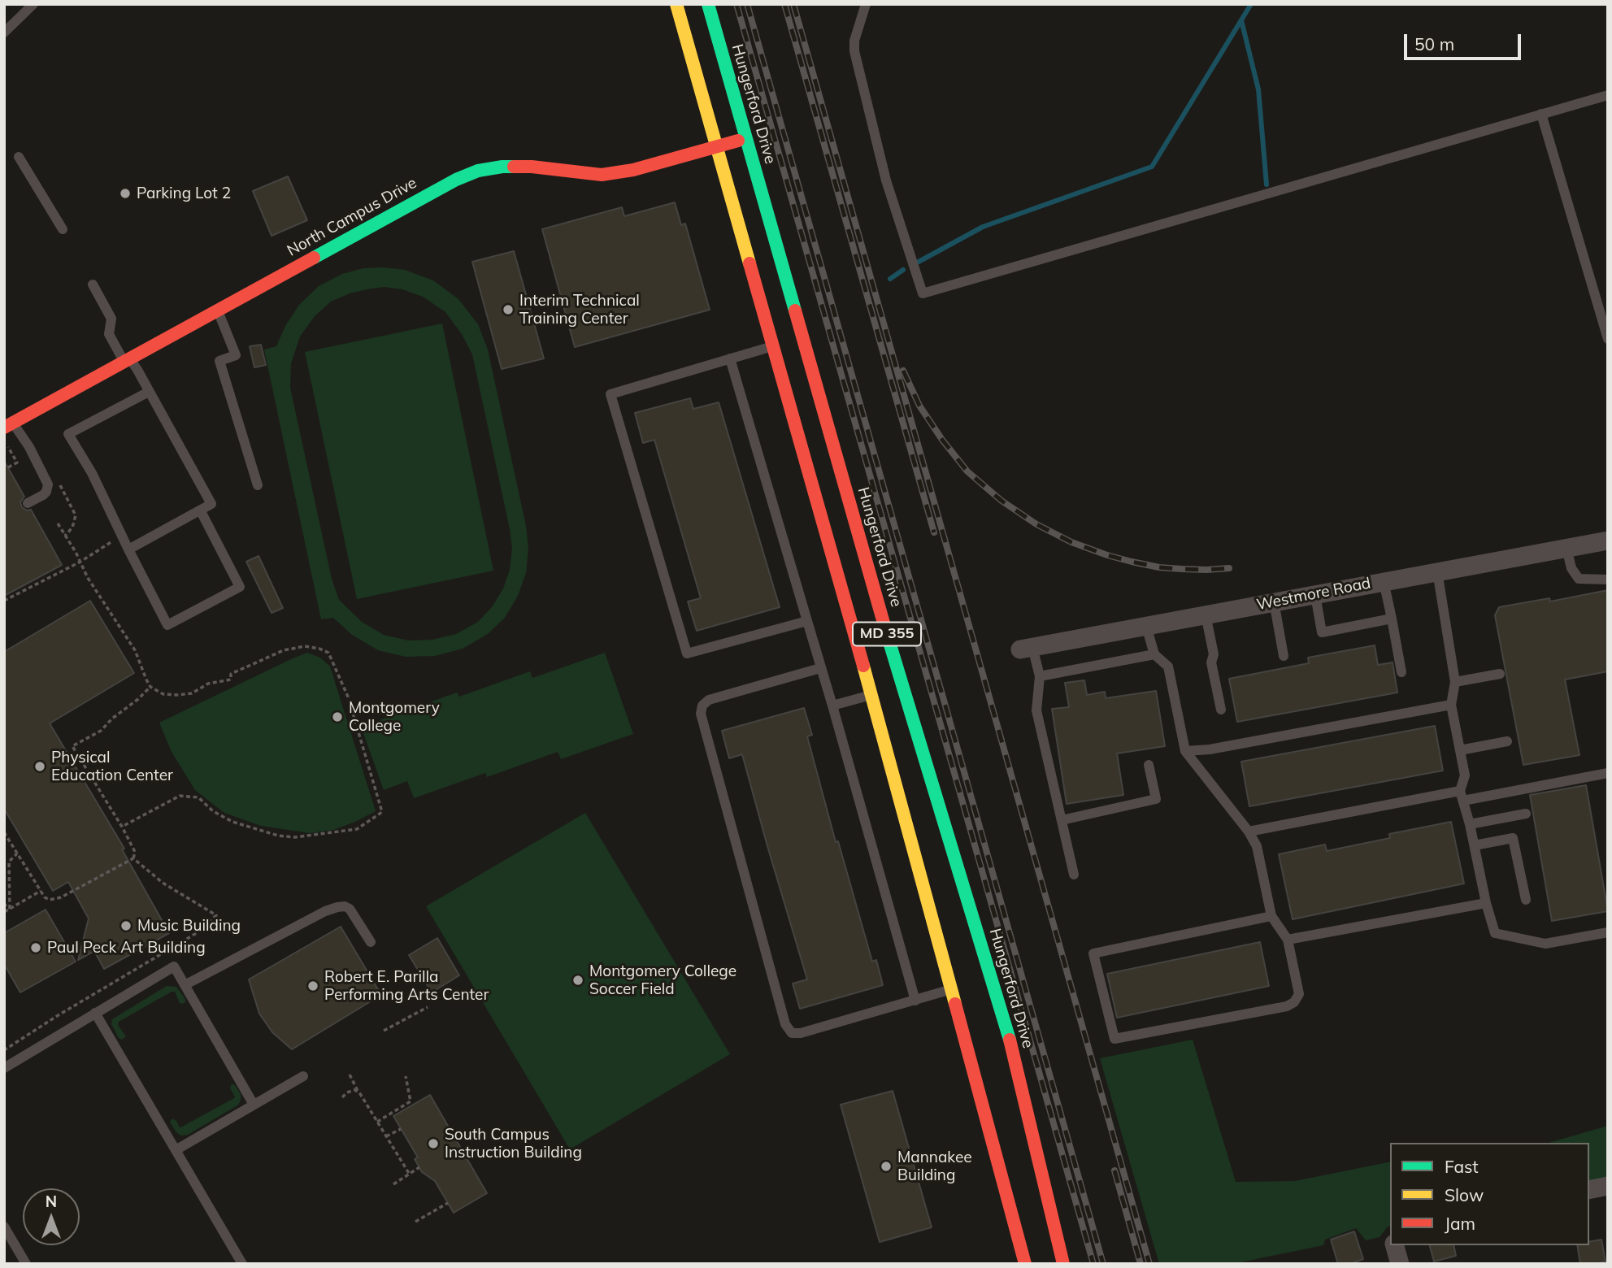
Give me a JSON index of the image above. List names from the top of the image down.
{
  "streets": {
    "main road": ["Hungerford Drive", "North Campus Drive", "MD 355"],
    "street": ["Westmore Road"]
  },
  "crossings": [
    ["Hungerford Drive", "North Campus Drive"]
  ],
  "places": [
    "Parking Lot 2",
    "Interim Technical Training Center",
    "Montgomery College",
    "Physical Education Center",
    "Music Building",
    "Paul Peck Art Building",
    "Montgomery College Soccer Field",
    "Robert E. Parilla Performing Arts Center",
    "South Campus Instruction Building",
    "Mannakee Building"
  ],
  "legend": ["Fast", "Slow", "Jam"],
  "scale_bar": "50 m",
  "north": "top"
}
